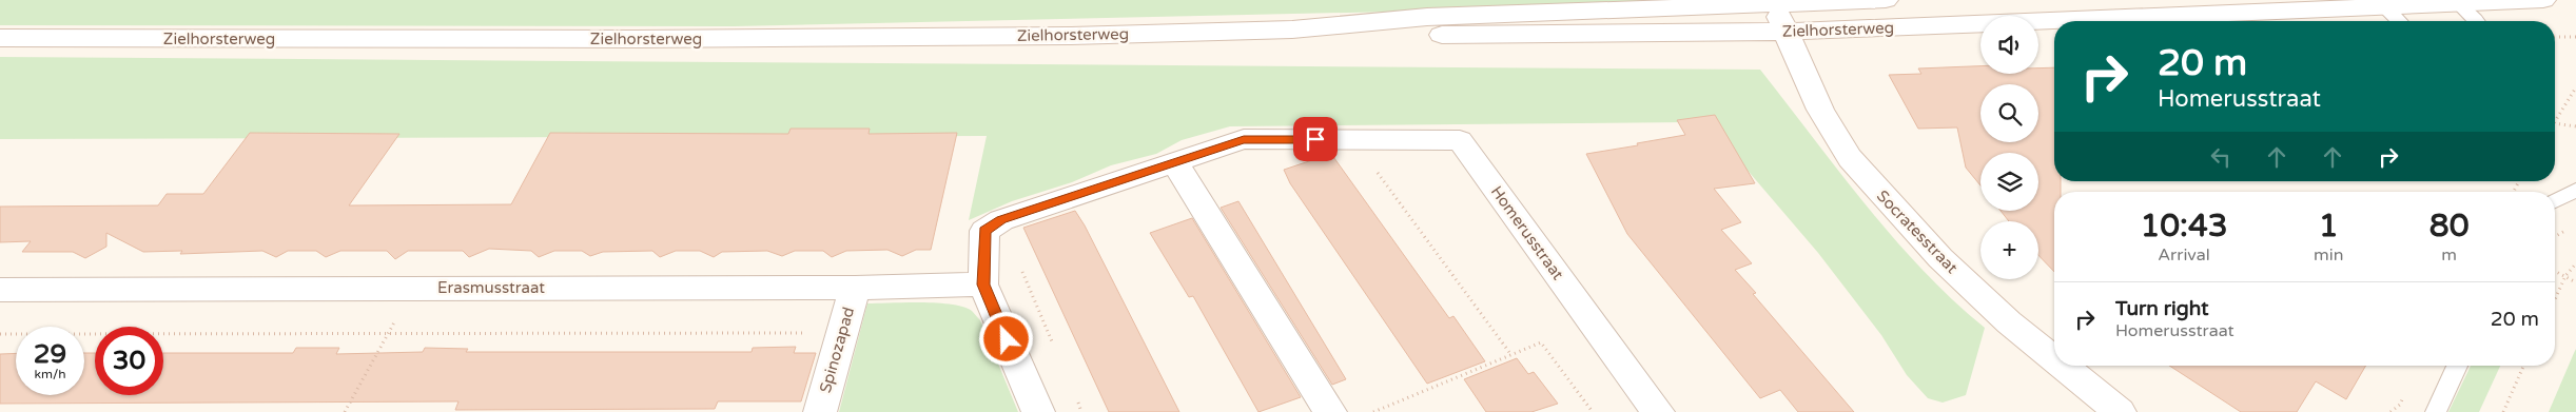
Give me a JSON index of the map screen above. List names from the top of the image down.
{
  "streets": {
    "main road": [
      "Zielhorsterweg",
      "Socratesstraat",
      "Homerusstraat",
      "Erasmusstraat",
      "Spinozapad"
    ]
  },
  "crossings": [
    ["Zielhorsterweg", "Socratesstraat"],
    ["Erasmusstraat", "Spinozapad"]
  ],
  "page": {
    "map_buttons": "+",
    "turn": ["20 m", "Homerusstraat"],
    "eta": [
      "10:43",
      "Arrival",
      "1",
      "min",
      "80",
      "m"
    ],
    "list": [
      {
        "name": "Turn right",
        "note": "Homerusstraat",
        "value": "20 m"
      }
    ],
    "speed": "29 km/h",
    "limit": "30"
  }
}
